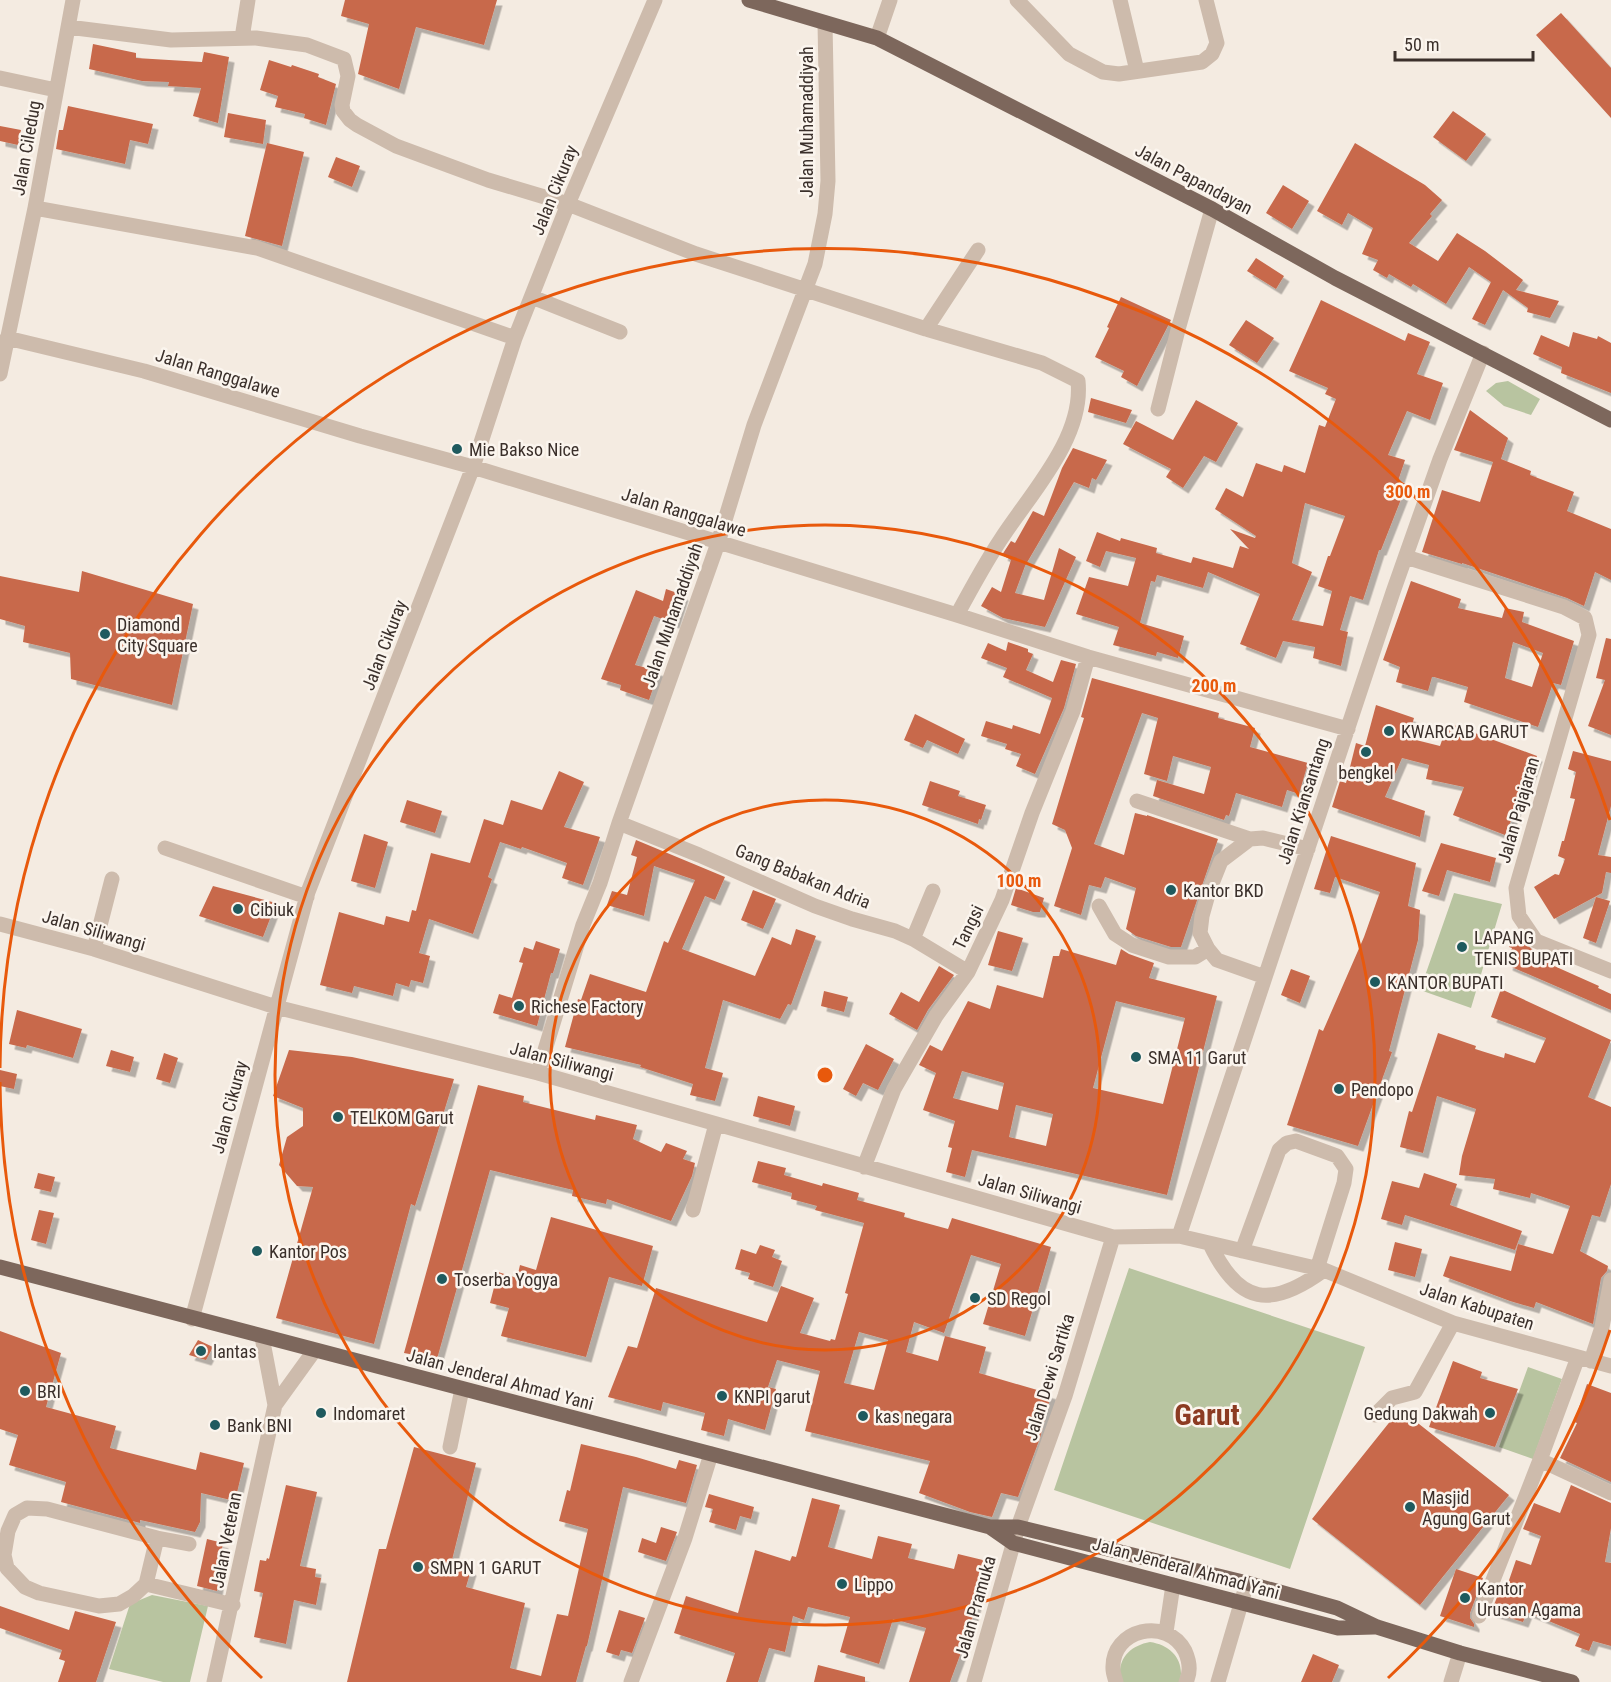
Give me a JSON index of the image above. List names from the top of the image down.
{
  "streets": {
    "main road": ["Jalan Papandayan", "Jalan Jenderal Ahmad Yani"],
    "street": [
      "Jalan Muhamaddiyah",
      "Jalan Ciledug",
      "Jalan Cikuray",
      "Jalan Ranggalawe",
      "Jalan Kiansantang",
      "Jalan Pajajaran",
      "Gang Babakan Adria",
      "Tangsi",
      "Jalan Siliwangi",
      "Jalan Kabupaten",
      "Jalan Dewi Sartika",
      "Jalan Veteran",
      "Jalan Pramuka"
    ]
  },
  "crossings": [
    ["Jalan Muhamaddiyah", "Jalan Papandayan"],
    ["Jalan Muhamaddiyah", "Jalan Ranggalawe"],
    ["Jalan Muhamaddiyah", "Gang Babakan Adria"],
    ["Jalan Muhamaddiyah", "Jalan Siliwangi"],
    ["Jalan Ciledug", "Jalan Ranggalawe"],
    ["Jalan Papandayan", "Jalan Kiansantang"],
    ["Jalan Cikuray", "Jalan Ranggalawe"],
    ["Jalan Cikuray", "Jalan Siliwangi"],
    ["Jalan Cikuray", "Jalan Jenderal Ahmad Yani"],
    ["Jalan Ranggalawe", "Jalan Kiansantang"],
    ["Jalan Ranggalawe", "Tangsi"],
    ["Jalan Kiansantang", "Jalan Pajajaran"],
    ["Jalan Kiansantang", "Jalan Kabupaten"],
    ["Gang Babakan Adria", "Tangsi"],
    ["Tangsi", "Jalan Siliwangi"],
    ["Jalan Siliwangi", "Jalan Dewi Sartika"],
    ["Jalan Dewi Sartika", "Jalan Jenderal Ahmad Yani"],
    ["Jalan Dewi Sartika", "Jalan Pramuka"],
    ["Jalan Jenderal Ahmad Yani", "Jalan Veteran"],
    ["Jalan Jenderal Ahmad Yani", "Jalan Pramuka"]
  ],
  "districts": ["Garut"],
  "places": [
    "Mie Bakso Nice",
    "Diamond City Square",
    "KWARCAB GARUT",
    "bengkel",
    "Kantor BKD",
    "Cibiuk",
    "LAPANG TENIS BUPATI",
    "KANTOR BUPATI",
    "Richese Factory",
    "SMA 11 Garut",
    "Pendopo",
    "TELKOM Garut",
    "Kantor Pos",
    "Toserba Yogya",
    "SD Regol",
    "lantas",
    "BRI",
    "KNPI garut",
    "Indomaret",
    "Gedung Dakwah",
    "kas negara",
    "Bank BNI",
    "Masjid Agung Garut",
    "SMPN 1 GARUT",
    "Lippo",
    "Kantor Urusan Agama"
  ],
  "scale_bar": "50 m",
  "rings": ["300 m", "200 m", "100 m"]
}
